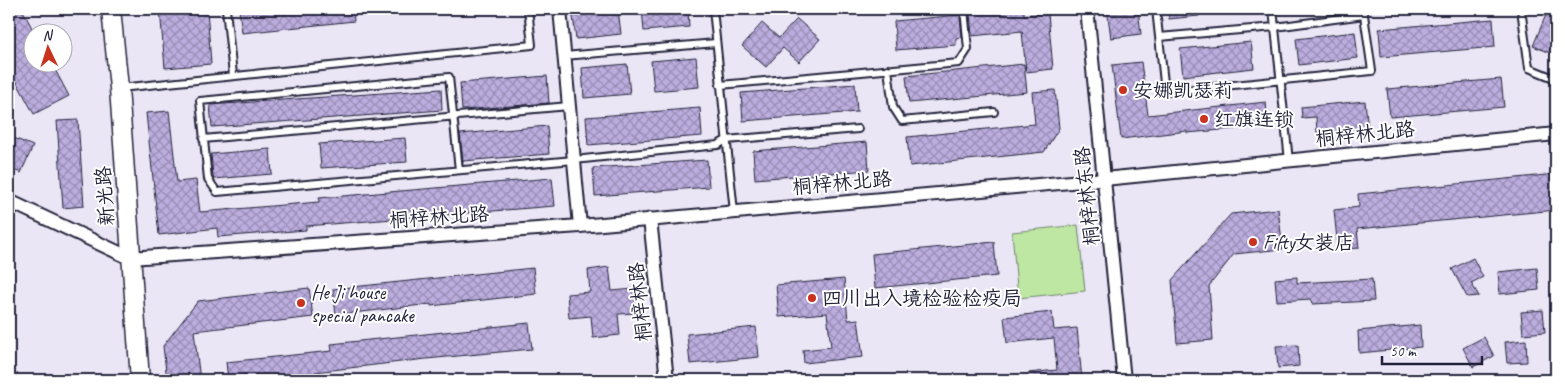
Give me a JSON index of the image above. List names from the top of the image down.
{
  "streets": {
    "main road": ["新光路"],
    "street": ["桐梓林北路", "桐梓林东路", "桐梓林路"]
  },
  "crossings": [
    ["桐梓林北路", "新光路"],
    ["桐梓林北路", "桐梓林东路"],
    ["桐梓林北路", "桐梓林路"]
  ],
  "places": [
    "安娜凯瑟莉",
    "红旗连锁",
    "Fifty女装店",
    "四川出入境检验检疫局",
    "He Ji house special pancake"
  ],
  "scale_bar": "50 m",
  "north": "top"
}
